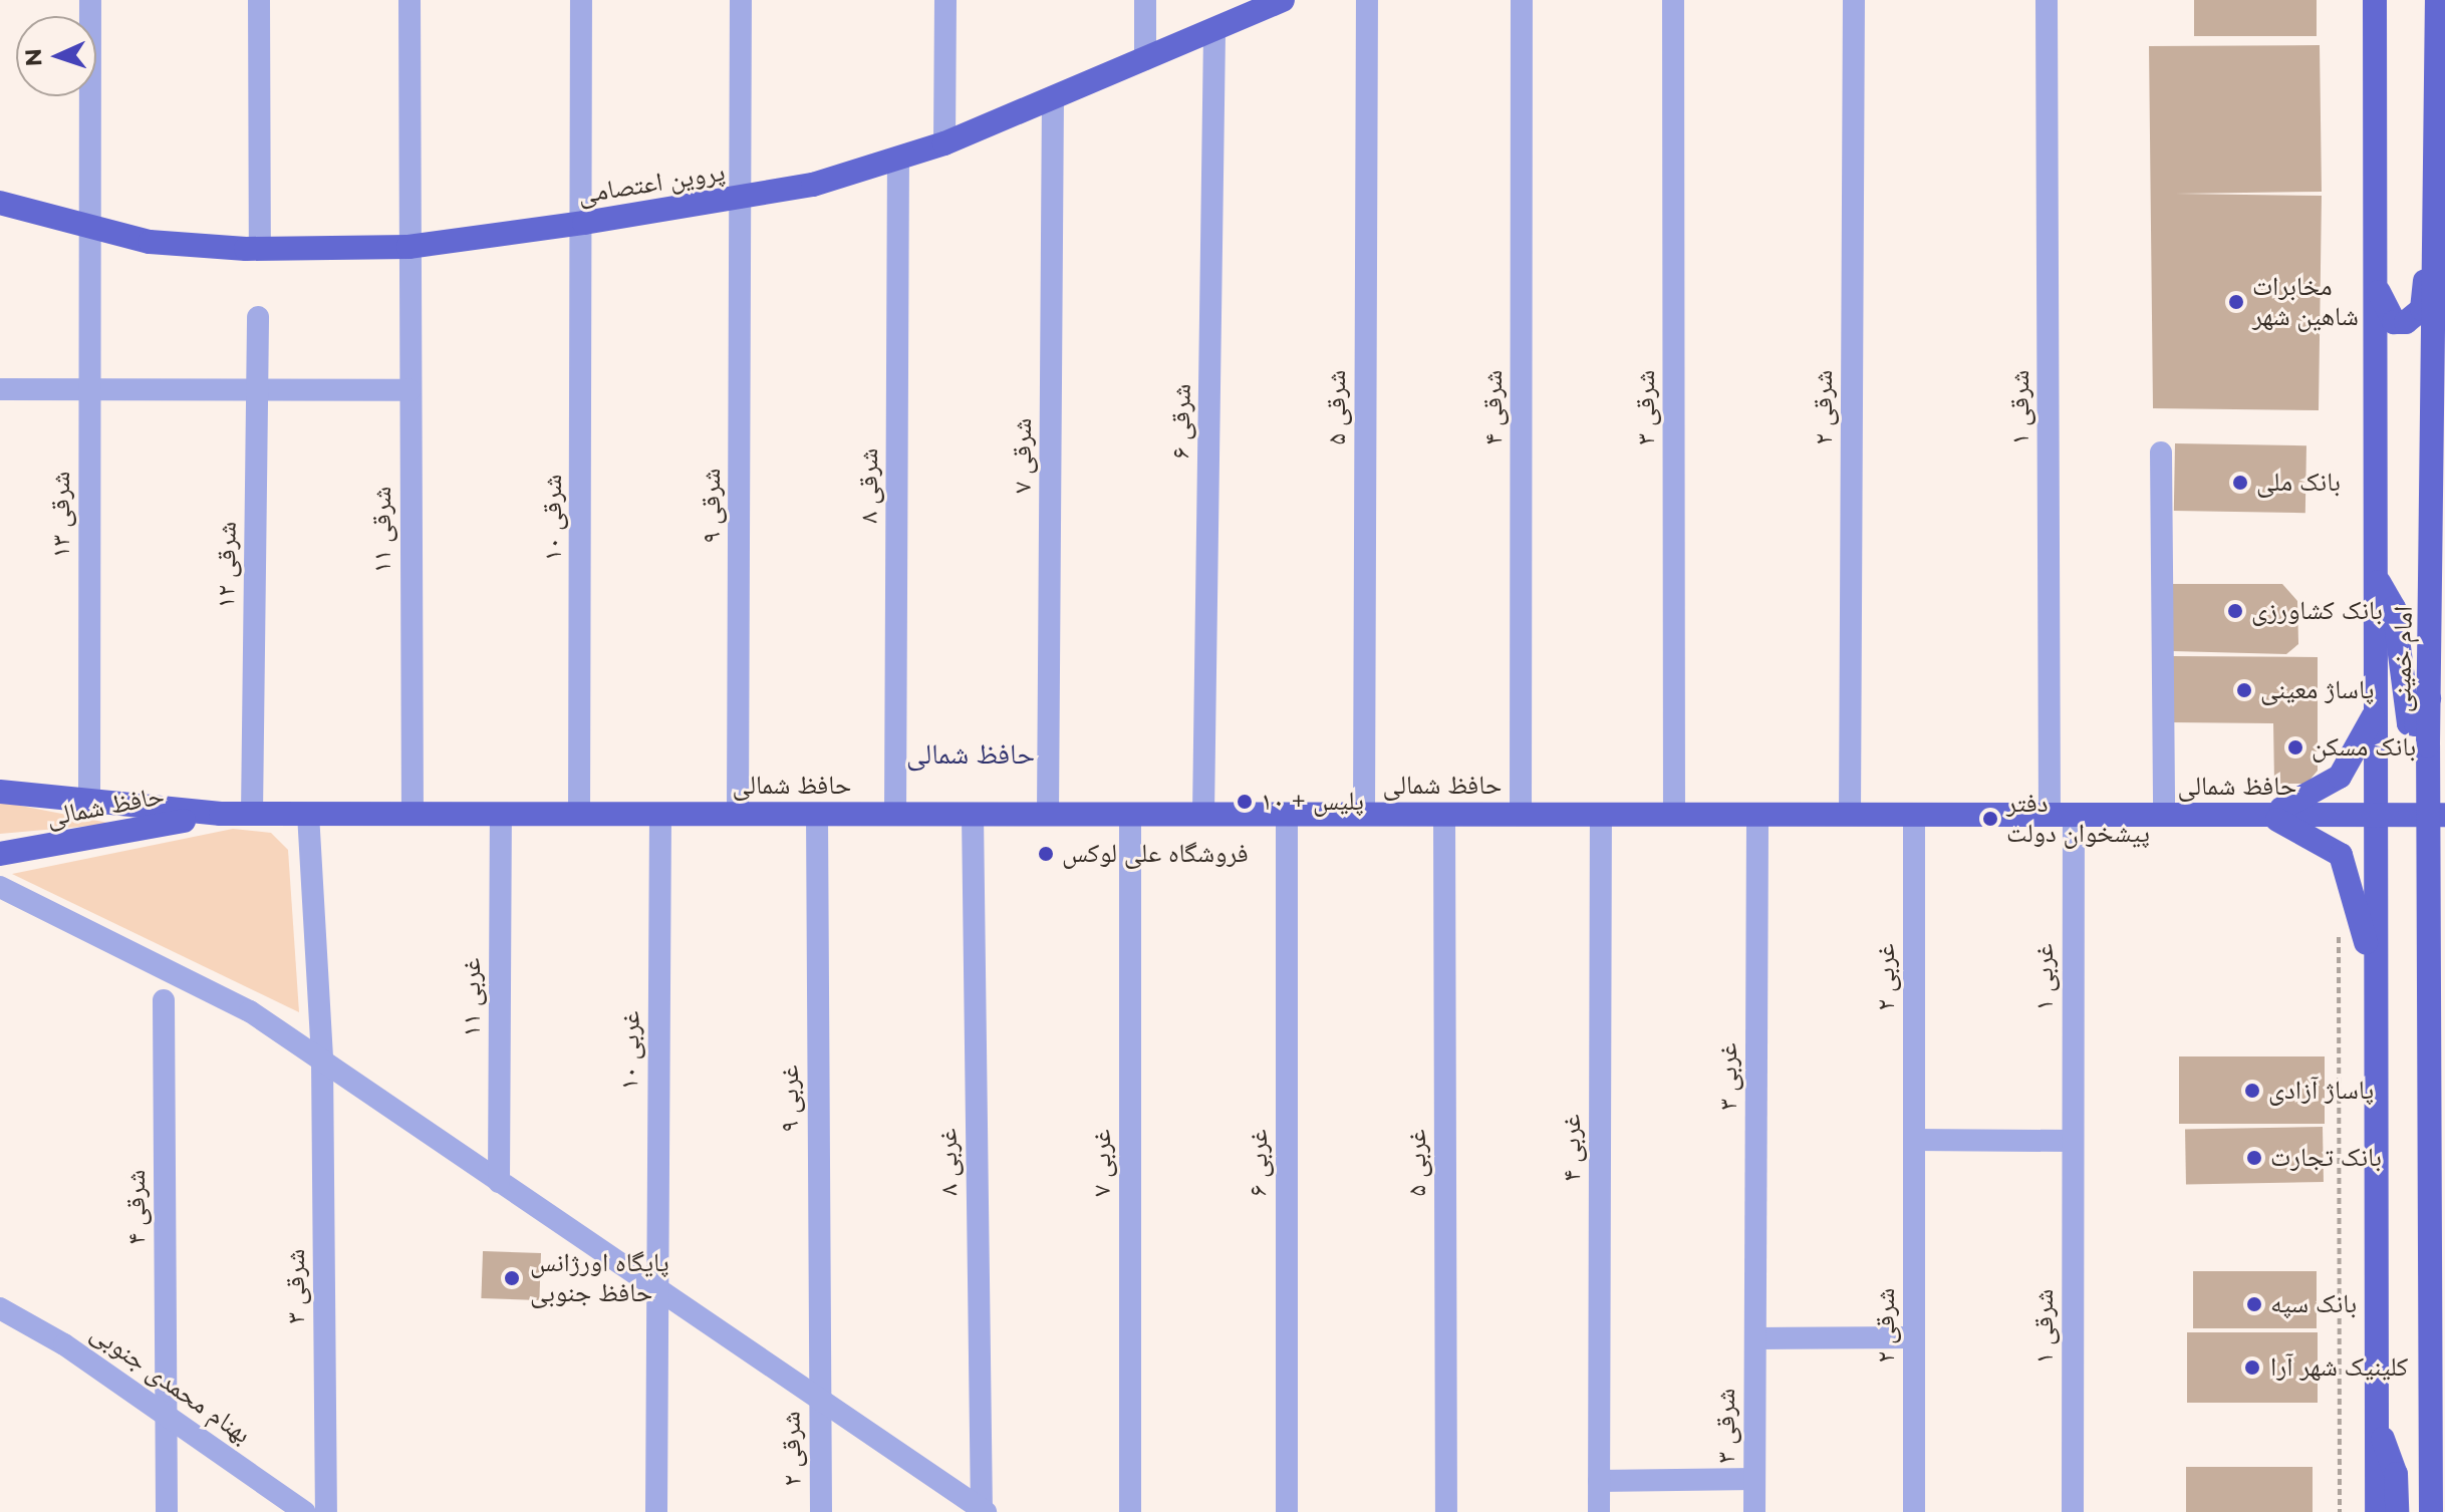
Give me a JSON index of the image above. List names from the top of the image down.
{
  "streets": {
    "main road": ["پروین اعتصامی", "امام خمینی", "حافظ شمالی"],
    "street": [
      "۵ شرقی",
      "۴ شرقی",
      "۳ شرقی",
      "۲ شرقی",
      "۱ شرقی",
      "۶ شرقی",
      "۷ شرقی",
      "۸ شرقی",
      "شرقی ۹",
      "۱۳ شرقی",
      "شرقی ۱۰",
      "۱۱ شرقی",
      "۱۲ شرقی",
      "۲ غربی",
      "۱ غربی",
      "۱۱ غربی",
      "۱۰ غربی",
      "۳ غربی",
      "۹ غربی",
      "۴ غربی",
      "۸ غربی",
      "۷ غربی",
      "۶ غربی",
      "۵ غربی",
      "بهنام محمدی جنوبی"
    ]
  },
  "crossings": [
    ["پروین اعتصامی", "۶ شرقی"],
    ["پروین اعتصامی", "۷ شرقی"],
    ["پروین اعتصامی", "۸ شرقی"],
    ["پروین اعتصامی", "شرقی ۹"],
    ["پروین اعتصامی", "۱۳ شرقی"],
    ["پروین اعتصامی", "شرقی ۱۰"],
    ["پروین اعتصامی", "۱۱ شرقی"],
    ["۵ شرقی", "حافظ شمالی"],
    ["۴ شرقی", "حافظ شمالی"],
    ["۴ شرقی", "بهنام محمدی جنوبی"],
    ["۳ شرقی", "حافظ شمالی"],
    ["۳ شرقی", "۳ غربی"],
    ["۲ شرقی", "حافظ شمالی"],
    ["۲ شرقی", "۲ غربی"],
    ["۲ شرقی", "۹ غربی"],
    ["۱ شرقی", "حافظ شمالی"],
    ["۱ شرقی", "۱ غربی"],
    ["۶ شرقی", "حافظ شمالی"],
    ["۷ شرقی", "حافظ شمالی"],
    ["۸ شرقی", "حافظ شمالی"],
    ["شرقی ۹", "حافظ شمالی"],
    ["۱۳ شرقی", "حافظ شمالی"],
    ["شرقی ۱۰", "حافظ شمالی"],
    ["۱۱ شرقی", "حافظ شمالی"],
    ["۱۲ شرقی", "حافظ شمالی"],
    ["امام خمینی", "حافظ شمالی"],
    ["حافظ شمالی", "۲ غربی"],
    ["حافظ شمالی", "۱ غربی"],
    ["حافظ شمالی", "۱۱ غربی"],
    ["حافظ شمالی", "۱۰ غربی"],
    ["حافظ شمالی", "۳ غربی"],
    ["حافظ شمالی", "۹ غربی"],
    ["حافظ شمالی", "۴ غربی"],
    ["حافظ شمالی", "۸ غربی"],
    ["حافظ شمالی", "۷ غربی"],
    ["حافظ شمالی", "۶ غربی"],
    ["حافظ شمالی", "۵ غربی"]
  ],
  "districts": ["حافظ شمالی"],
  "places": [
    "مخابرات شاهین شهر",
    "بانک ملی",
    "بانک کشاورزی",
    "پاساژ معینی",
    "بانک مسکن",
    "پلیس + ۱۰",
    "دفتر پیشخوان دولت",
    "فروشگاه علی لوکس",
    "پاساژ آزادی",
    "بانک تجارت",
    "پایگاه اورژانس حافظ جنوبی",
    "بانک سپه",
    "کلینیک شهر آرا"
  ],
  "north": "left"
}
